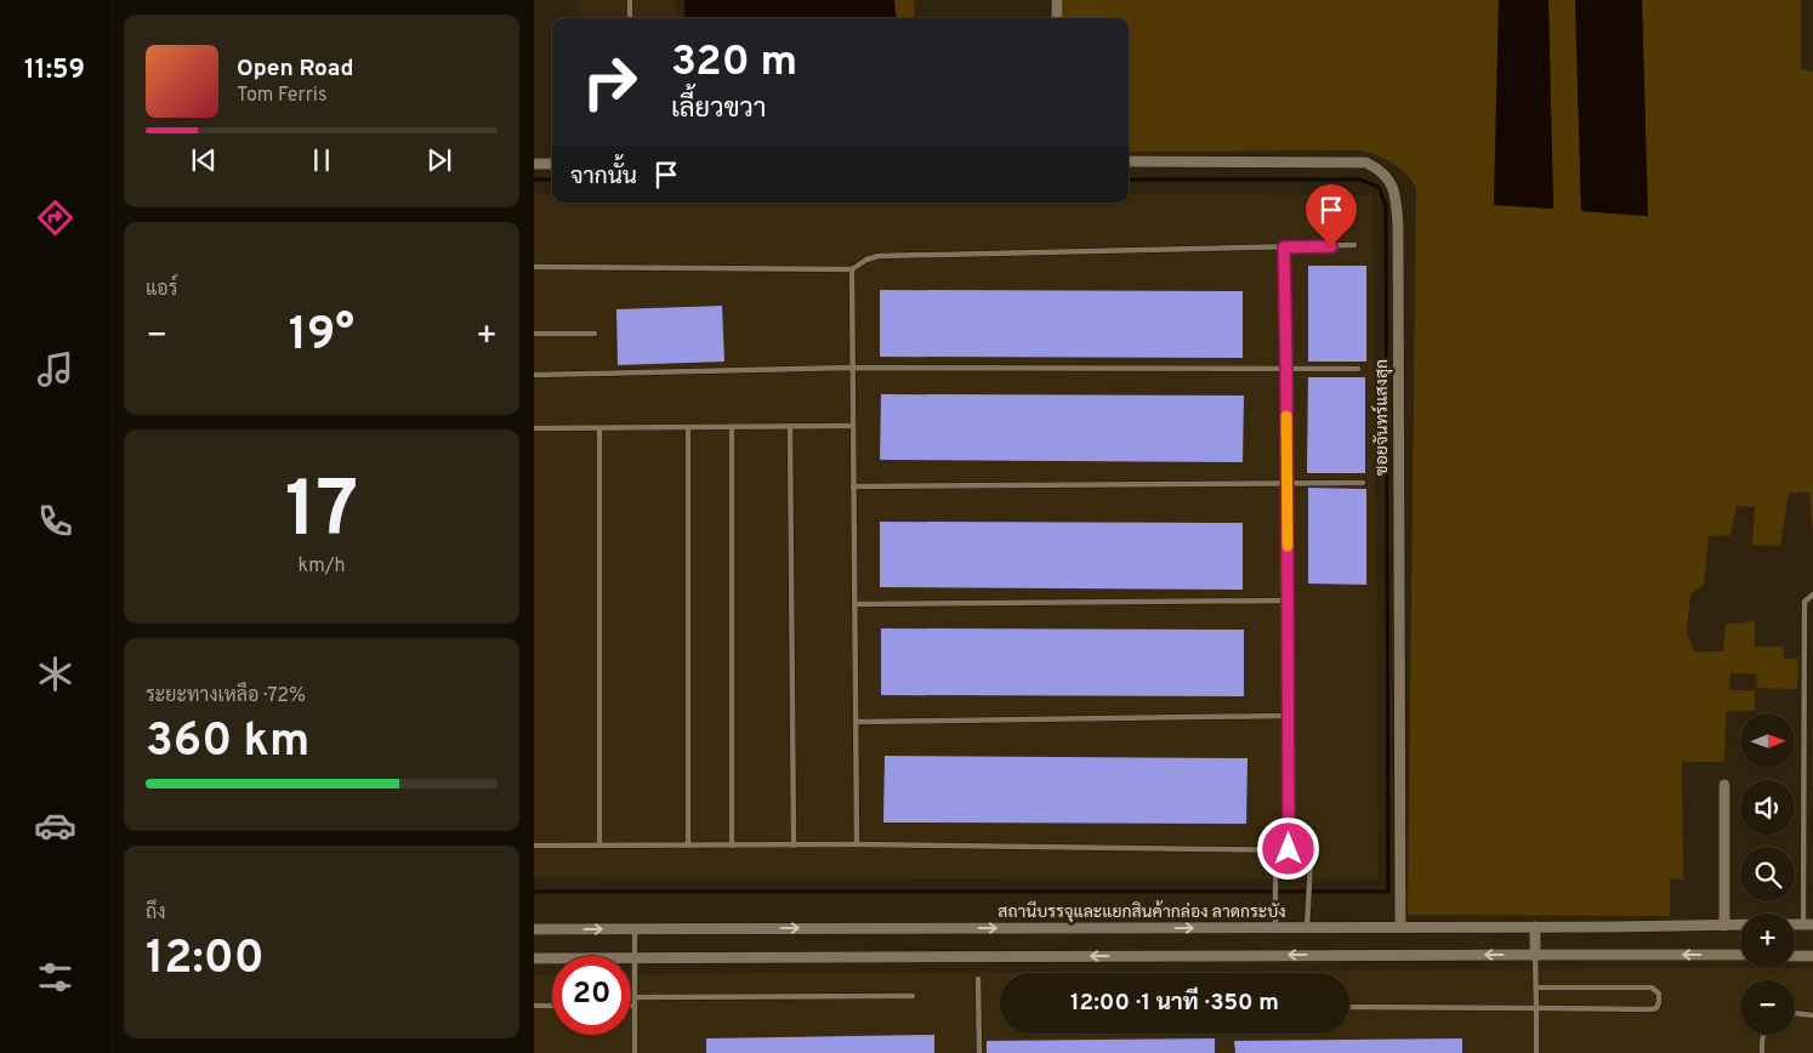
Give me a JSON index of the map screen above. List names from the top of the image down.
{
  "streets": {
    "street": ["ซอยจันทร์แสงสุก", "สถานีบรรจุและแยกสินค้ากล่อง ลาดกระบัง"]
  },
  "crossings": [
    ["ซอยจันทร์แสงสุก", "สถานีบรรจุและแยกสินค้ากล่อง ลาดกระบัง"]
  ],
  "north": "right",
  "page": {
    "tabs": "11:59",
    "turn": ["320 m", "เลี้ยวขวา"],
    "song": ["Open Road", "Tom Ferris"],
    "then": "จากนั้น",
    "tile": [
      "แอร์",
      ["17", "km/h"],
      ["ระยะทางเหลือ · 72%", "360 km"],
      ["ถึง", "12:00"]
    ],
    "heat": ["−", "19°", "+"],
    "map_buttons": ["+", "−"],
    "limit": "20",
    "trip": "12:00 · 1 นาที · 350 m"
  }
}
